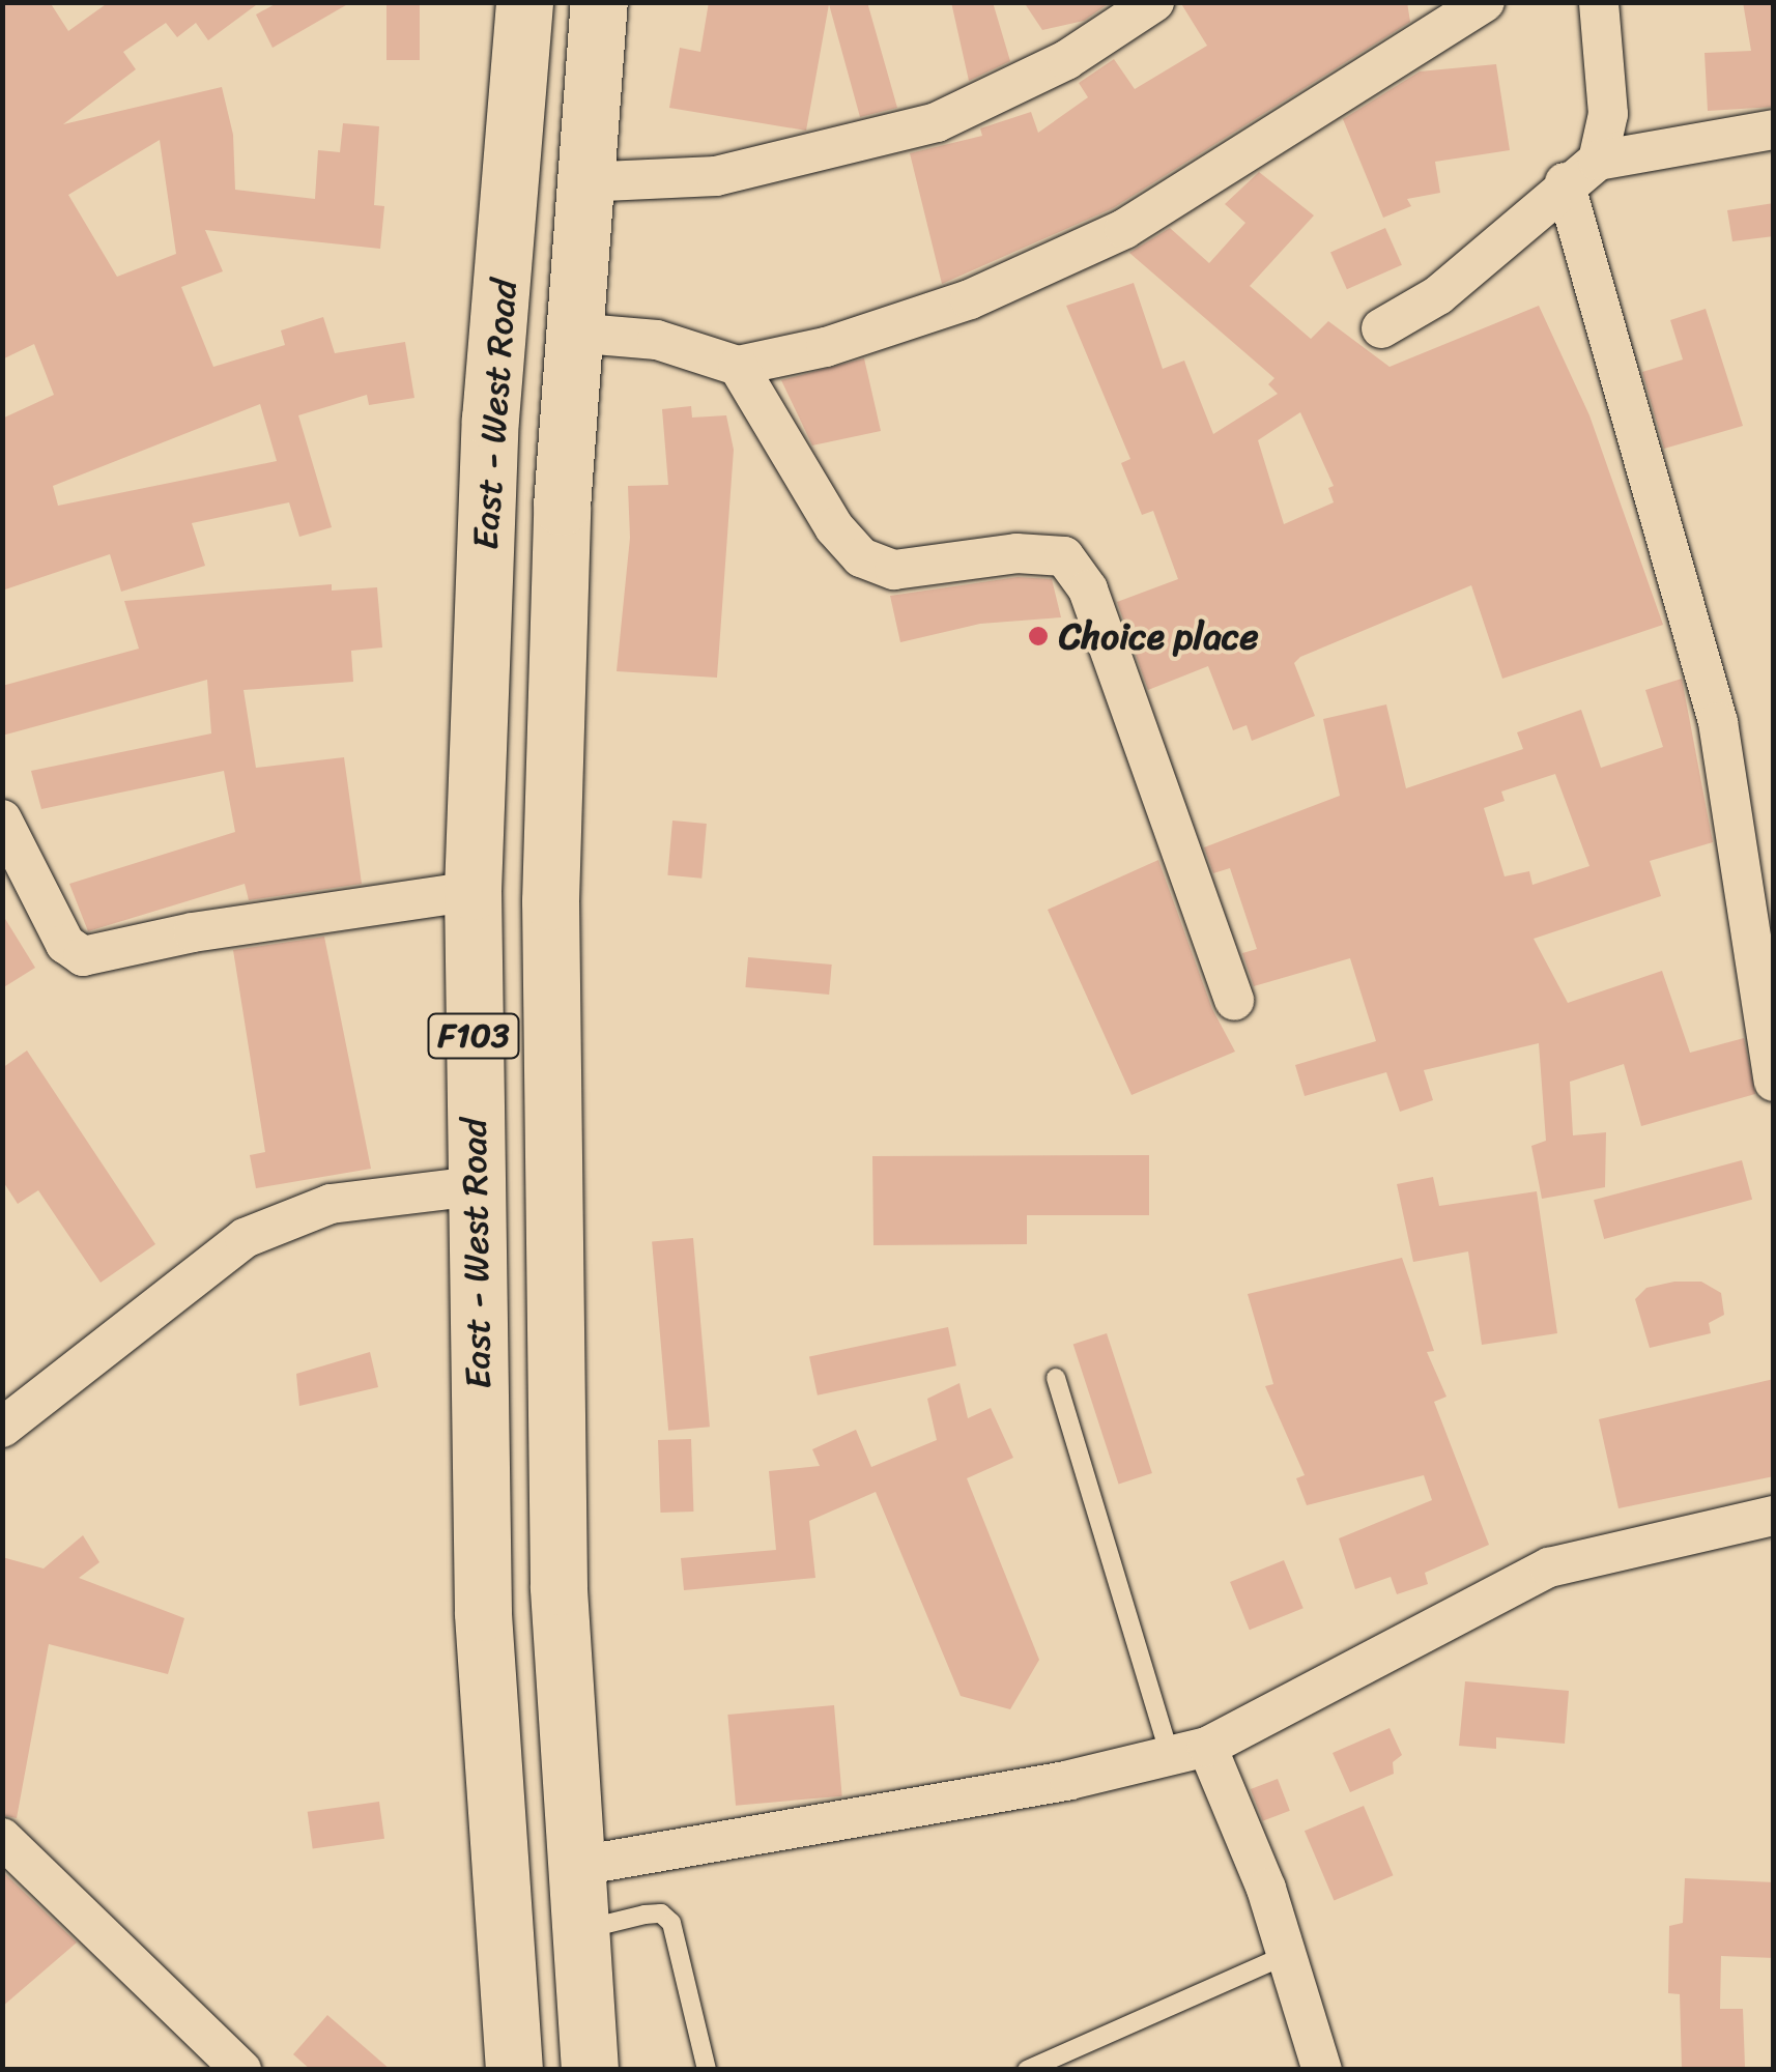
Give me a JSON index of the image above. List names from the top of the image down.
{
  "streets": {
    "main road": ["East - West Road", "F103"]
  },
  "places": ["Choice place"]
}
